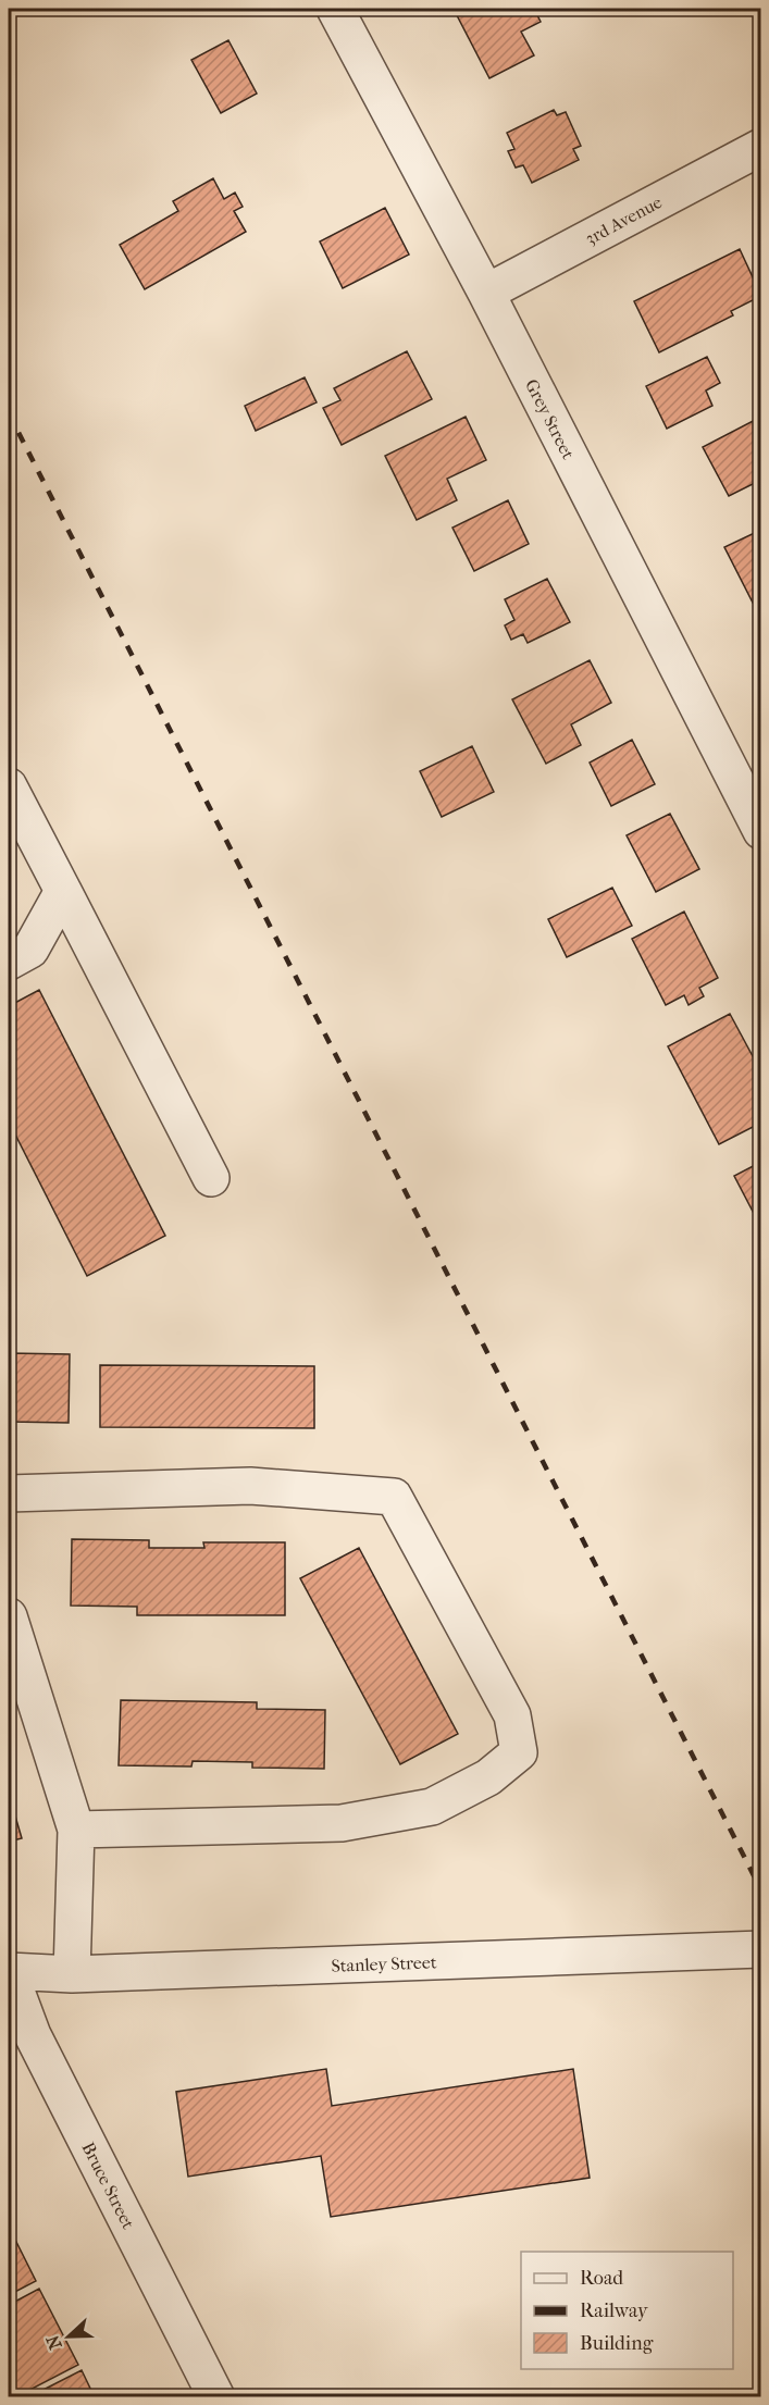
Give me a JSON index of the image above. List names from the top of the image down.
{
  "streets": {
    "street": [
      "3rd Avenue",
      "Grey Street",
      "Stanley Street",
      "Bruce Street"
    ]
  },
  "crossings": [
    ["3rd Avenue", "Grey Street"],
    ["Stanley Street", "Bruce Street"]
  ],
  "legend": ["Road", "Railway", "Building"],
  "north": "left"
}
